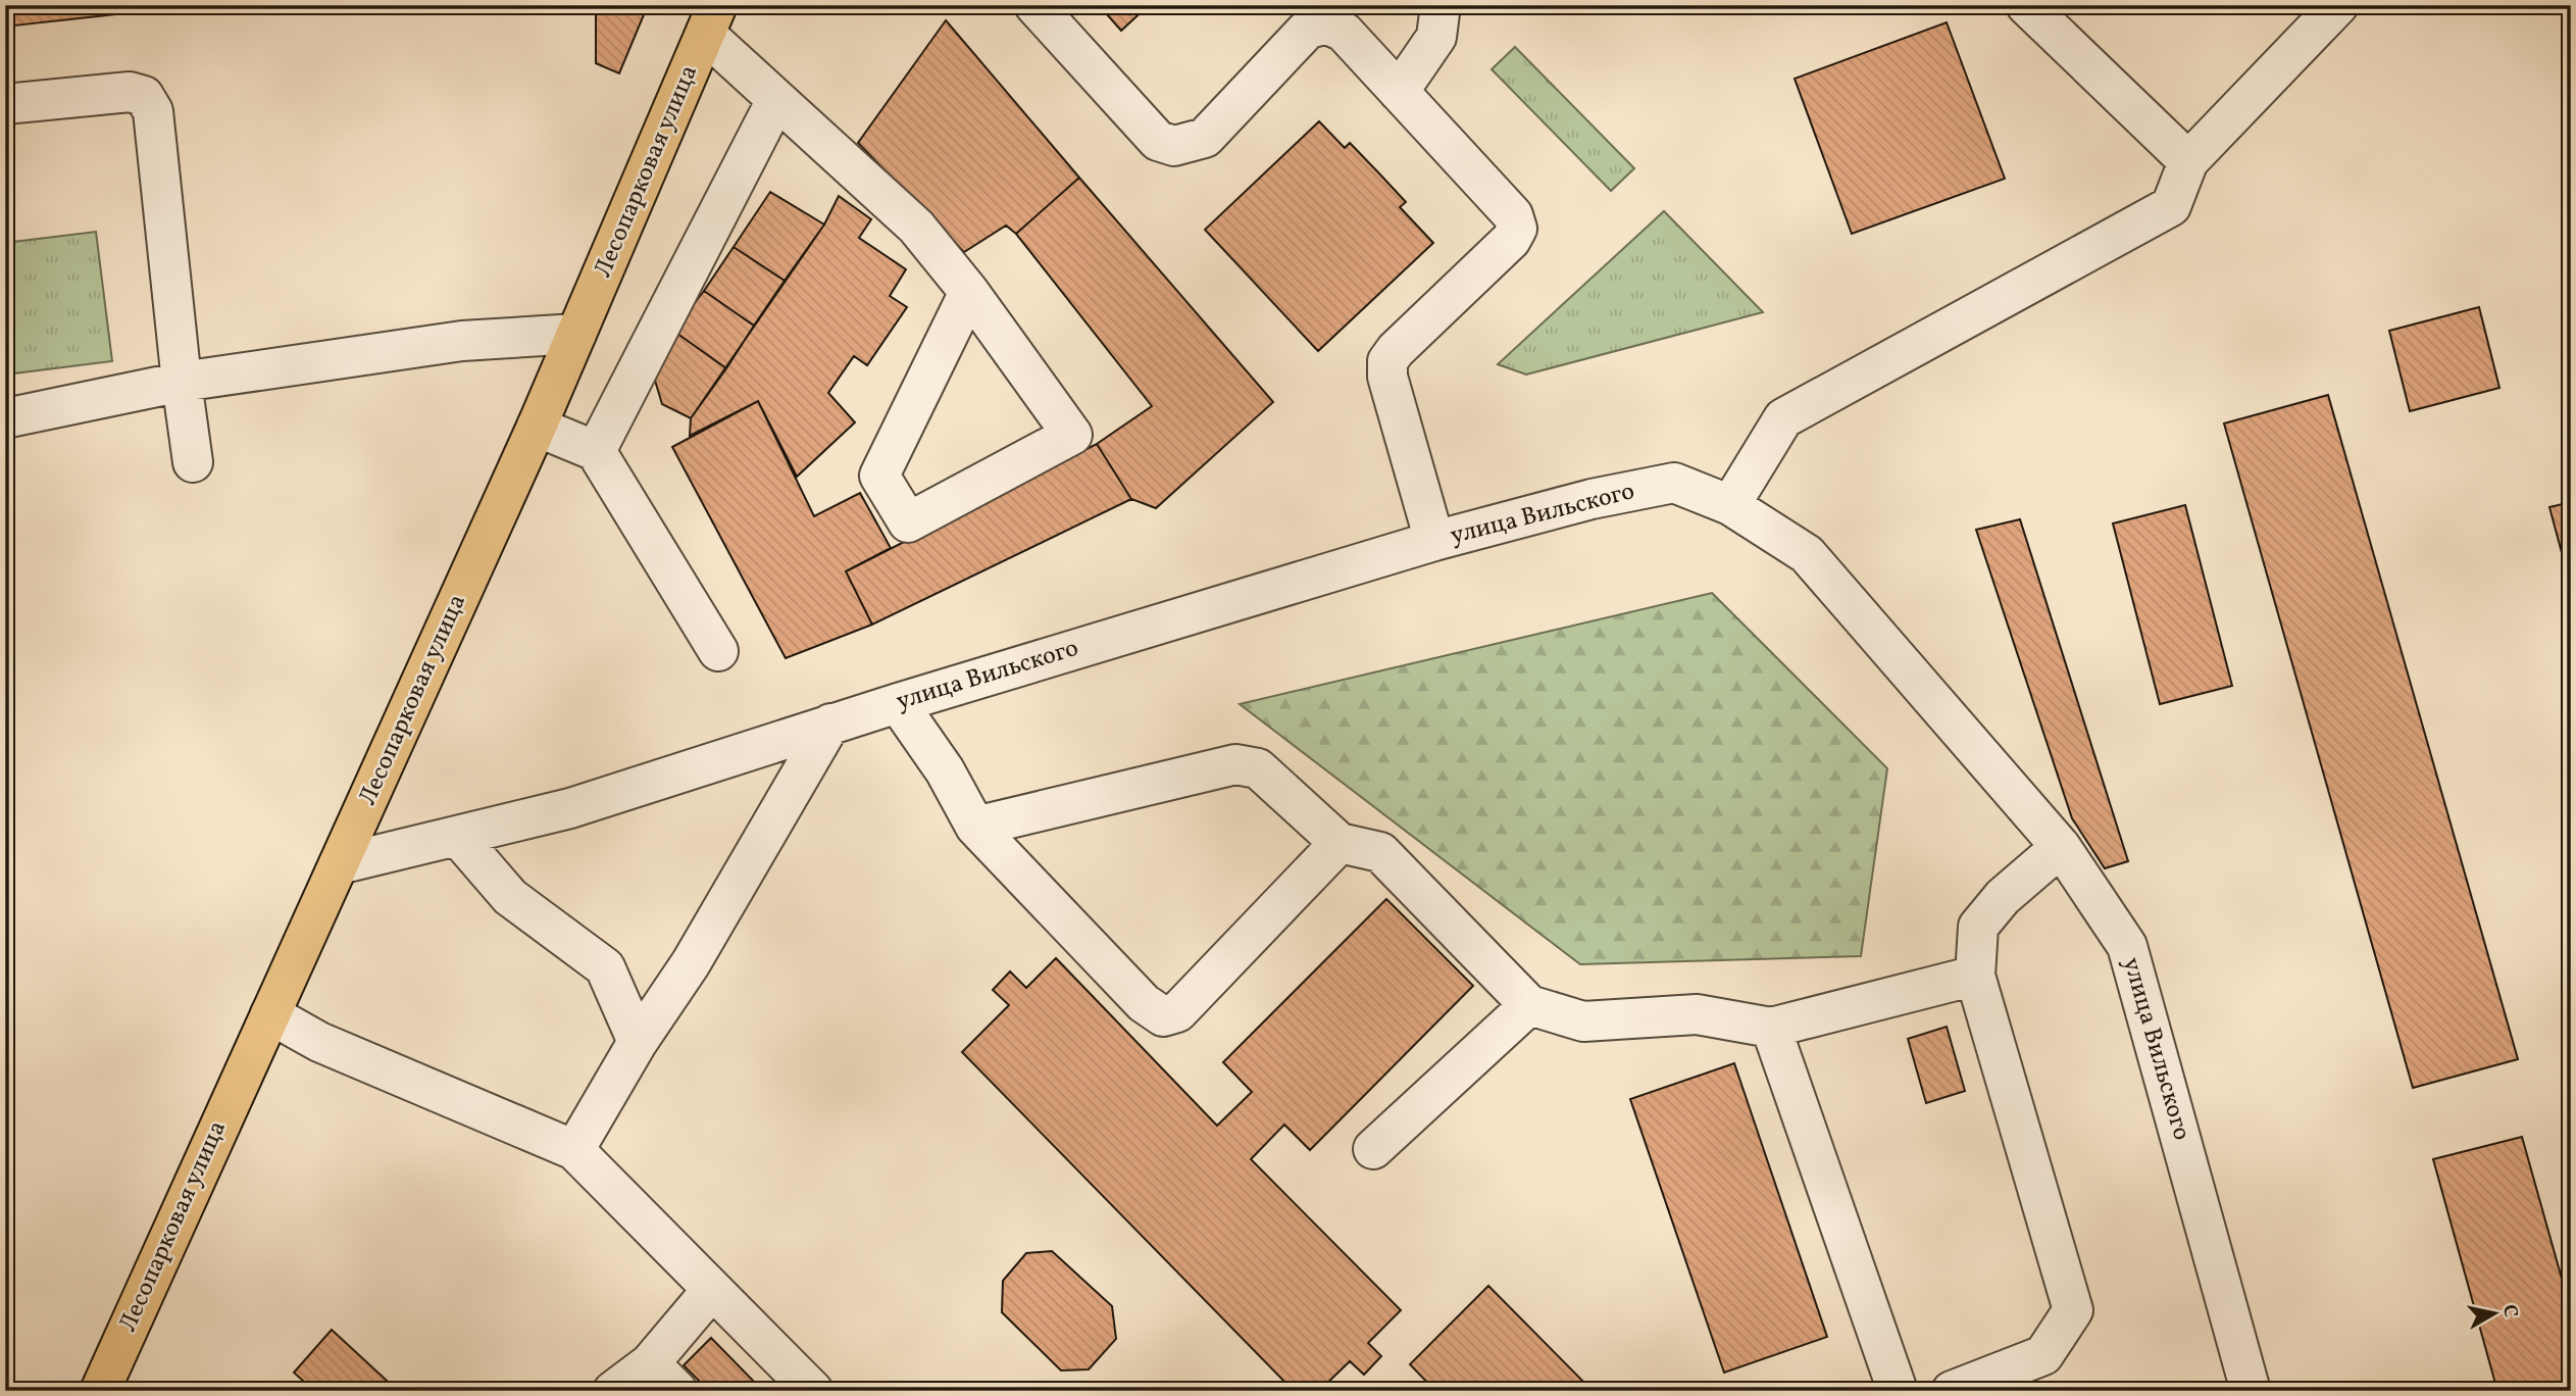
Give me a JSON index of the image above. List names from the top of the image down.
{
  "streets": {
    "main road": ["Лесопарковая улица"],
    "street": ["улица Вильского"]
  },
  "crossings": [
    ["Лесопарковая улица", "улица Вильского"]
  ],
  "north": "right"
}
